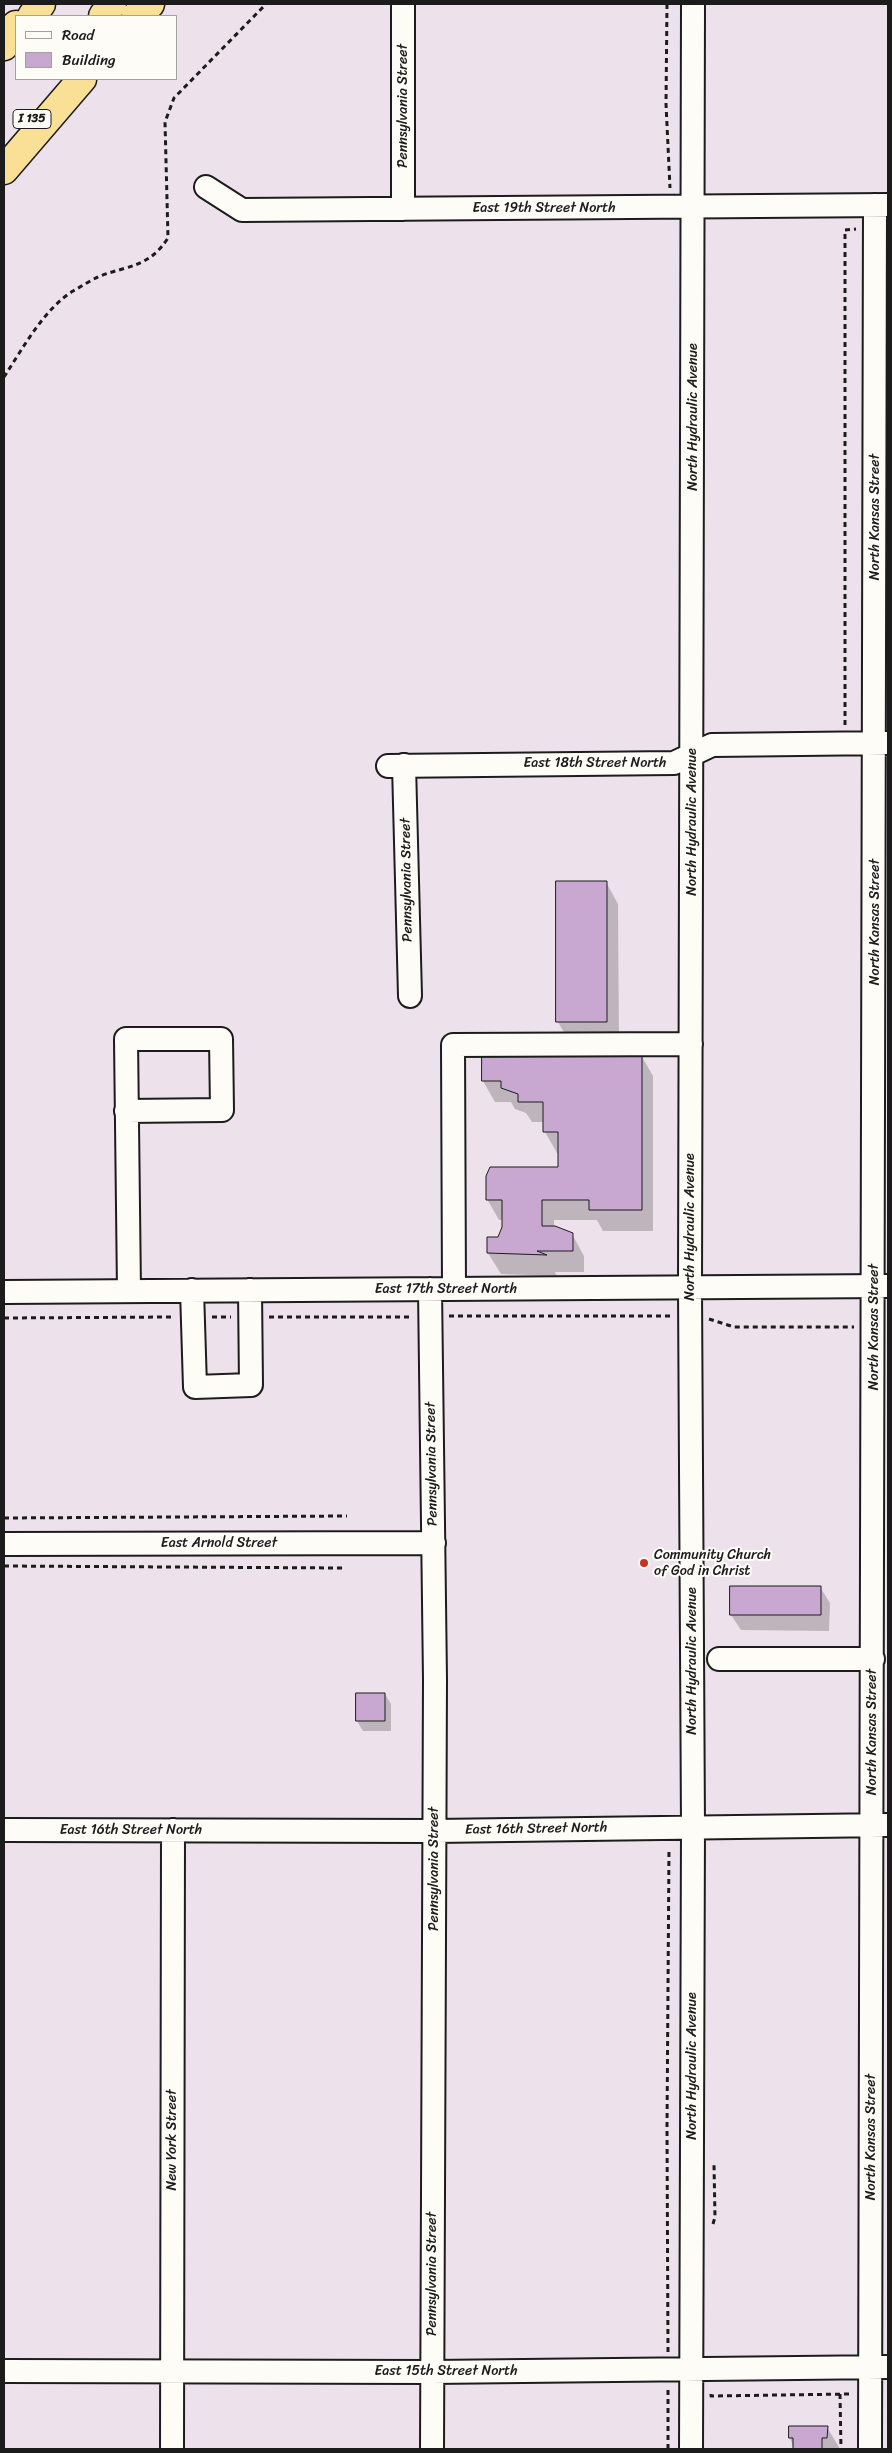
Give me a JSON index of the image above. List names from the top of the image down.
{
  "streets": {
    "highway": ["I 135"],
    "street": [
      "Pennsylvania Street",
      "East 19th Street North",
      "North Hydraulic Avenue",
      "North Kansas Street",
      "East 18th Street North",
      "East 17th Street North",
      "East Arnold Street",
      "East 16th Street North",
      "New York Street",
      "East 15th Street North"
    ]
  },
  "crossings": [
    ["Pennsylvania Street", "East 19th Street North"],
    ["Pennsylvania Street", "East 18th Street North"],
    ["Pennsylvania Street", "East 17th Street North"],
    ["Pennsylvania Street", "East Arnold Street"],
    ["Pennsylvania Street", "East 16th Street North"],
    ["Pennsylvania Street", "East 15th Street North"],
    ["East 19th Street North", "North Hydraulic Avenue"],
    ["East 19th Street North", "North Kansas Street"],
    ["North Hydraulic Avenue", "East 18th Street North"],
    ["North Hydraulic Avenue", "East 17th Street North"],
    ["North Hydraulic Avenue", "East 16th Street North"],
    ["North Hydraulic Avenue", "East 15th Street North"],
    ["North Kansas Street", "East 18th Street North"],
    ["North Kansas Street", "East 17th Street North"],
    ["North Kansas Street", "East 16th Street North"],
    ["North Kansas Street", "East 15th Street North"],
    ["East 16th Street North", "New York Street"],
    ["New York Street", "East 15th Street North"]
  ],
  "places": ["Community Church of God in Christ"],
  "legend": ["Road", "Building"]
}
